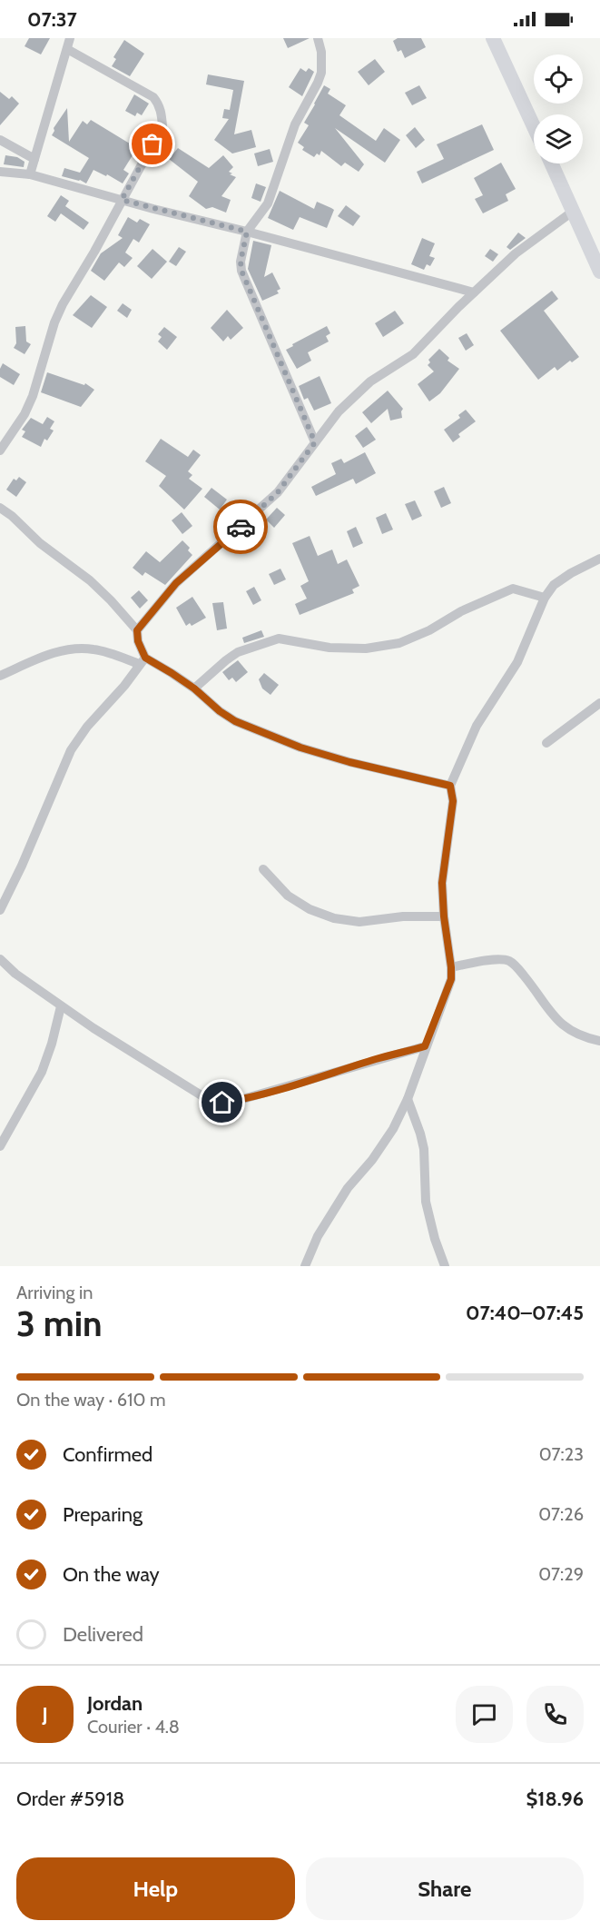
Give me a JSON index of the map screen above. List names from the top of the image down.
{
  "page": {
    "status": "07:37",
    "heading": ["3 min", "Arriving in", "07:40–07:45"],
    "panel": [
      "Jordan",
      "Courier · 4.8",
      "Order #5918",
      "$18.96"
    ],
    "bar": "On the way · 610 m",
    "list": [
      ["Confirmed", "07:23"],
      ["Preparing", "07:26"],
      ["On the way", "07:29"],
      "Delivered"
    ],
    "round": "J",
    "buttons": ["Help", "Share"]
  }
}
